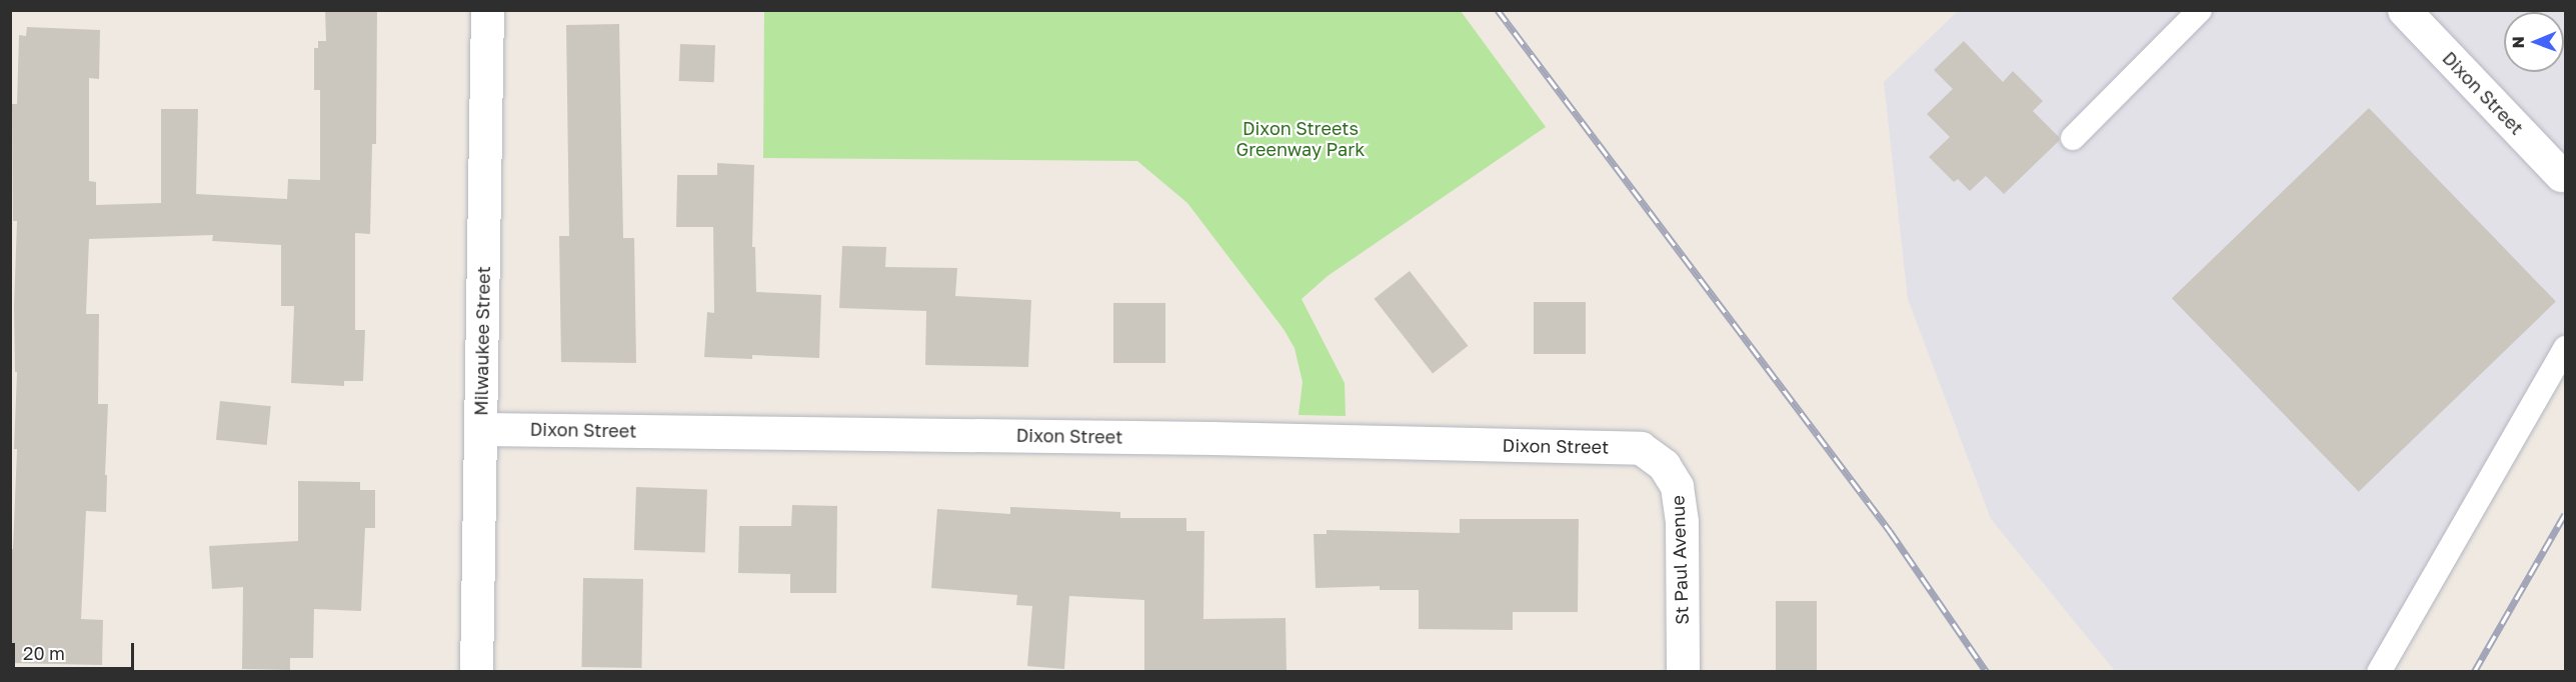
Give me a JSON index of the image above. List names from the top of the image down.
{
  "streets": {
    "street": ["Dixon Street", "Milwaukee Street", "St Paul Avenue"]
  },
  "crossings": [
    ["Dixon Street", "Milwaukee Street"],
    ["Dixon Street", "St Paul Avenue"]
  ],
  "parks": ["Dixon Streets Greenway Park"],
  "scale_bar": "20 m",
  "north": "left"
}
